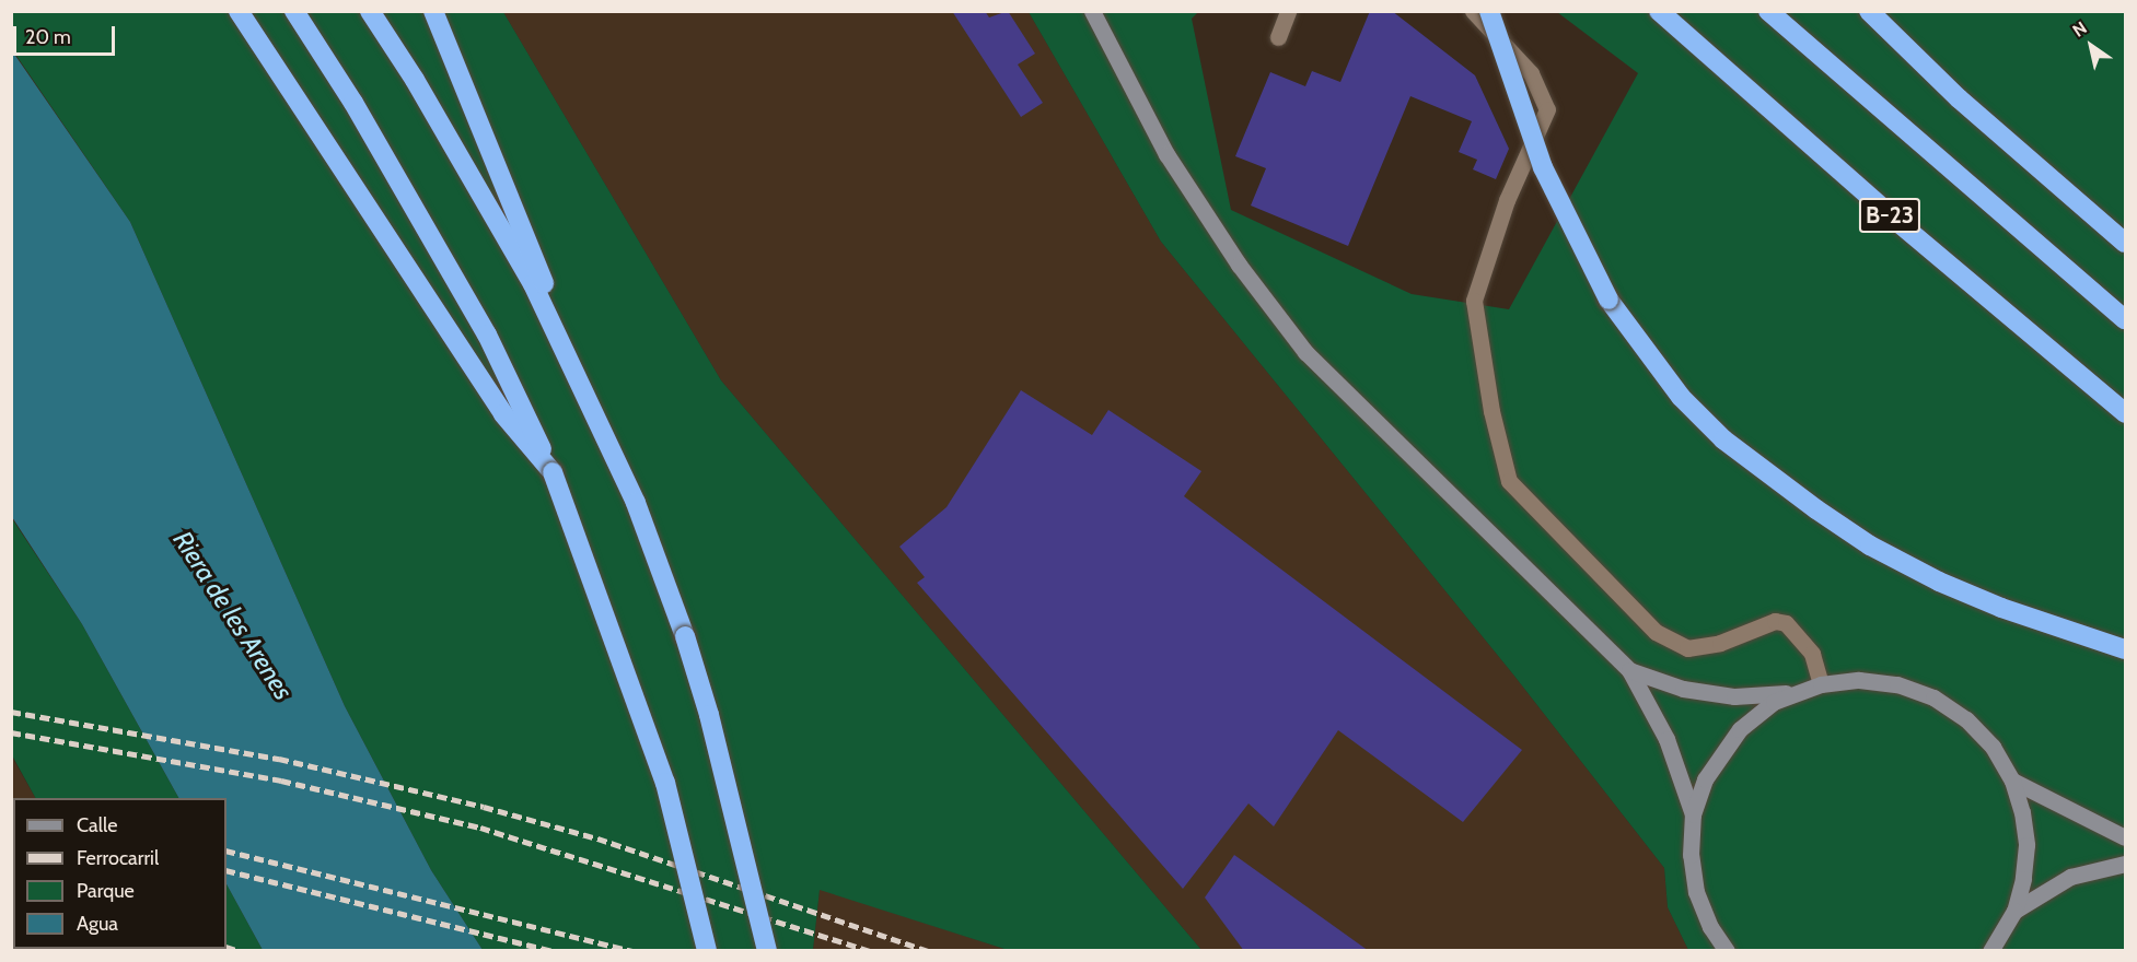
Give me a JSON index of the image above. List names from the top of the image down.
{
  "streets": {
    "highway": ["B-23"]
  },
  "water": ["Riera de les Arenes"],
  "legend": [
    "Calle",
    "Ferrocarril",
    "Parque",
    "Agua"
  ],
  "scale_bar": "20 m",
  "north": "top left"
}
